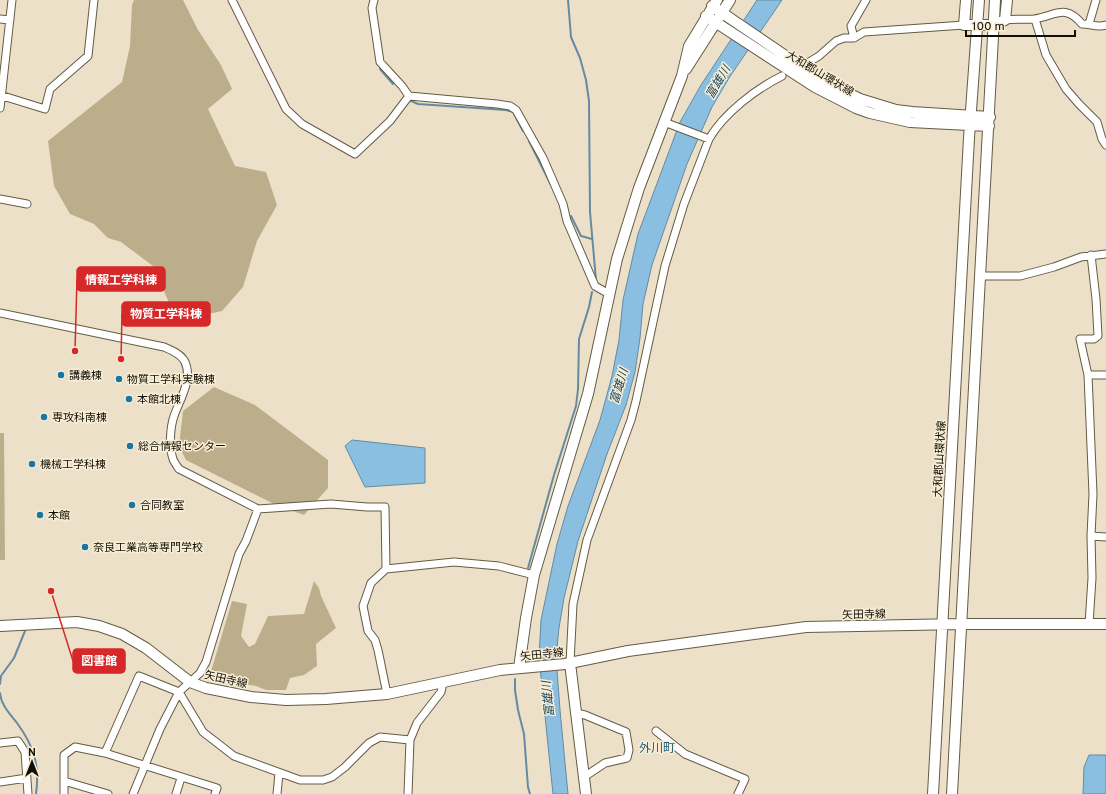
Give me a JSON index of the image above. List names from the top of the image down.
{
  "streets": {
    "main road": ["大和郡山環状線", "矢田寺線"]
  },
  "crossings": [
    ["大和郡山環状線", "矢田寺線"]
  ],
  "districts": ["外川町"],
  "water": ["富雄川"],
  "places": [
    "情報工学科棟",
    "物質工学科棟",
    "講義棟",
    "物質工学科実験棟",
    "本館北棟",
    "専攻科南棟",
    "総合情報センター",
    "機械工学科棟",
    "合同教室",
    "本館",
    "奈良工業高等専門学校",
    "図書館"
  ],
  "scale_bar": "100 m",
  "north": "top"
}
